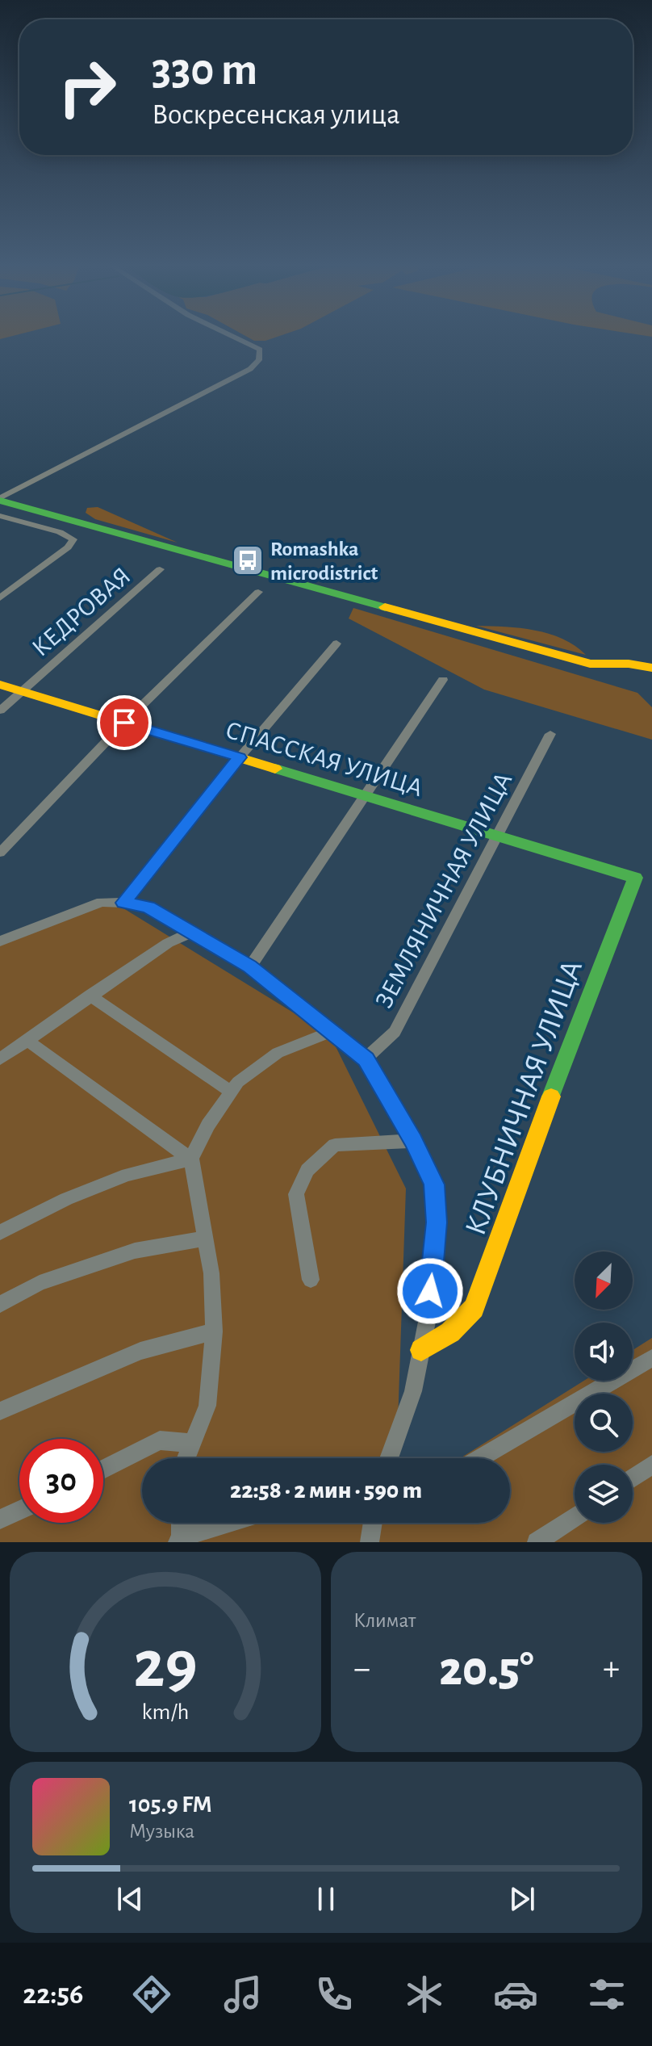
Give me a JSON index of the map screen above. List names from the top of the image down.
{
  "streets": {
    "street": [
      "КЕДРОВАЯ",
      "СПАССКАЯ УЛИЦА",
      "ЗЕМЛЯНИЧНАЯ УЛИЦА",
      "КЛУБНИЧНАЯ УЛИЦА"
    ]
  },
  "crossings": [
    ["КЕДРОВАЯ", "СПАССКАЯ УЛИЦА"],
    ["СПАССКАЯ УЛИЦА", "ЗЕМЛЯНИЧНАЯ УЛИЦА"],
    ["СПАССКАЯ УЛИЦА", "КЛУБНИЧНАЯ УЛИЦА"]
  ],
  "places": {
    "bus stop": ["Romashka microdistrict"]
  },
  "north": "bottom left",
  "page": {
    "turn": ["330 m", "Воскресенская улица"],
    "limit": "30",
    "trip": "22:58 · 2 мин · 590 m",
    "tile": "Климат",
    "heat": ["−", "20.5°", "+"],
    "song": ["105.9 FM", "Музыка"],
    "tabs": "22:56",
    "gauge": ["29", "km/h"]
  }
}
